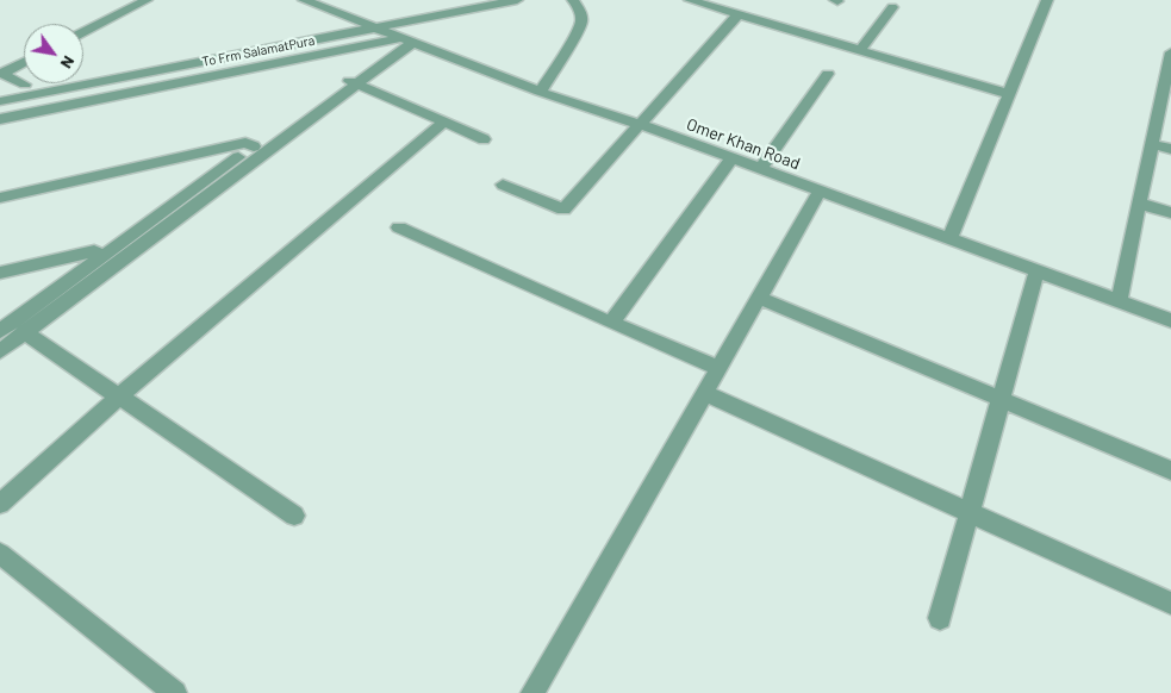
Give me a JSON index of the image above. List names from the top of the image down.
{
  "streets": {
    "street": ["To Frm SalamatPura", "Omer Khan Road"]
  },
  "crossings": [
    ["To Frm SalamatPura", "Omer Khan Road"]
  ],
  "north": "bottom right"
}
